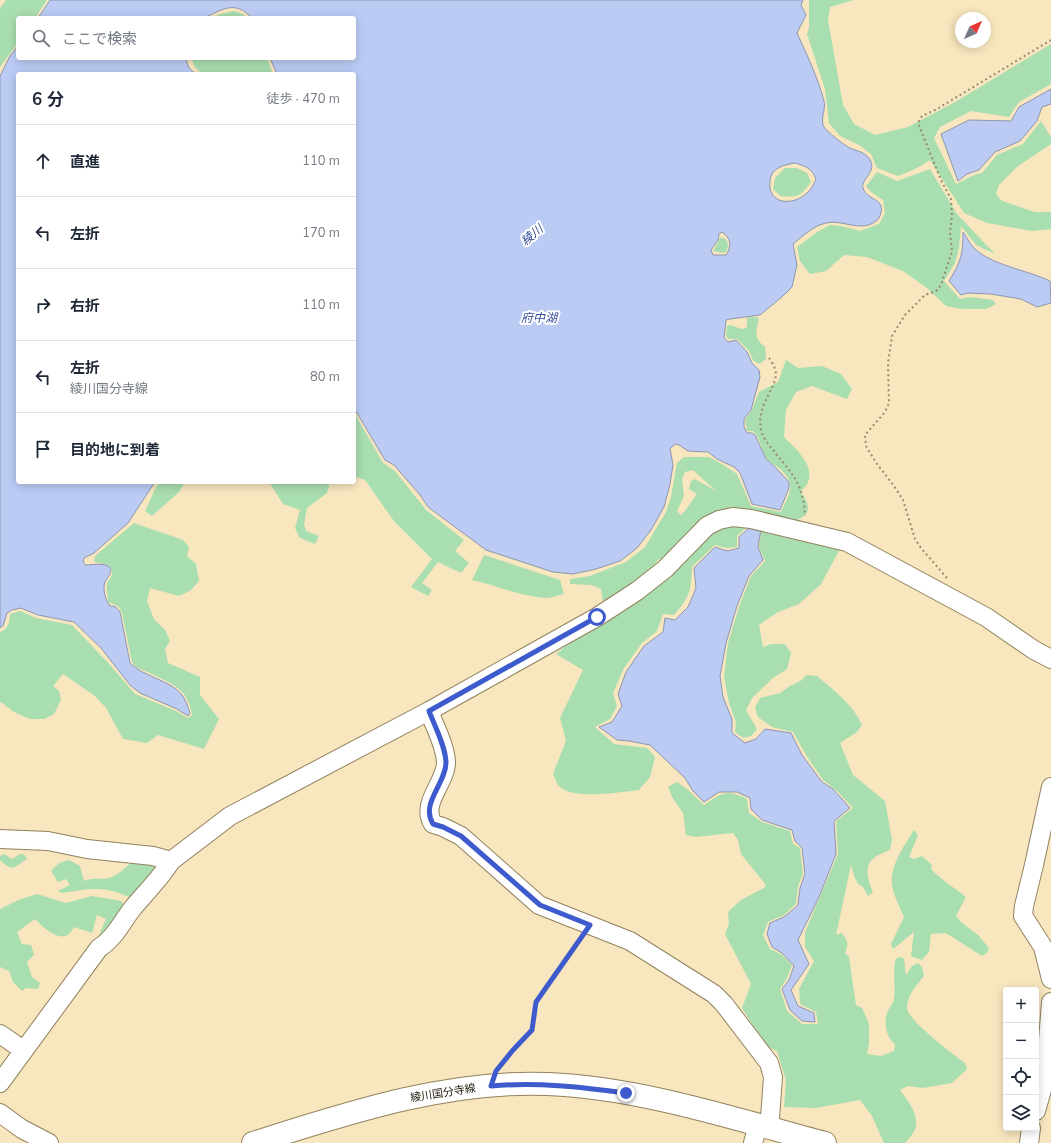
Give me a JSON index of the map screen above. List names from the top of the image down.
{
  "streets": {
    "main road": ["綾川国分寺線"]
  },
  "water": ["綾川", "府中湖"],
  "north": "top right",
  "page": {
    "search": "ここで検索",
    "heading": ["6 分", "徒歩 · 470 m"],
    "list": [
      ["直進", "110 m"],
      ["左折", "170 m"],
      ["右折", "110 m"],
      ["左折", "綾川国分寺線", "80 m"],
      "目的地に到着"
    ],
    "map_buttons": ["+", "−"]
  }
}
